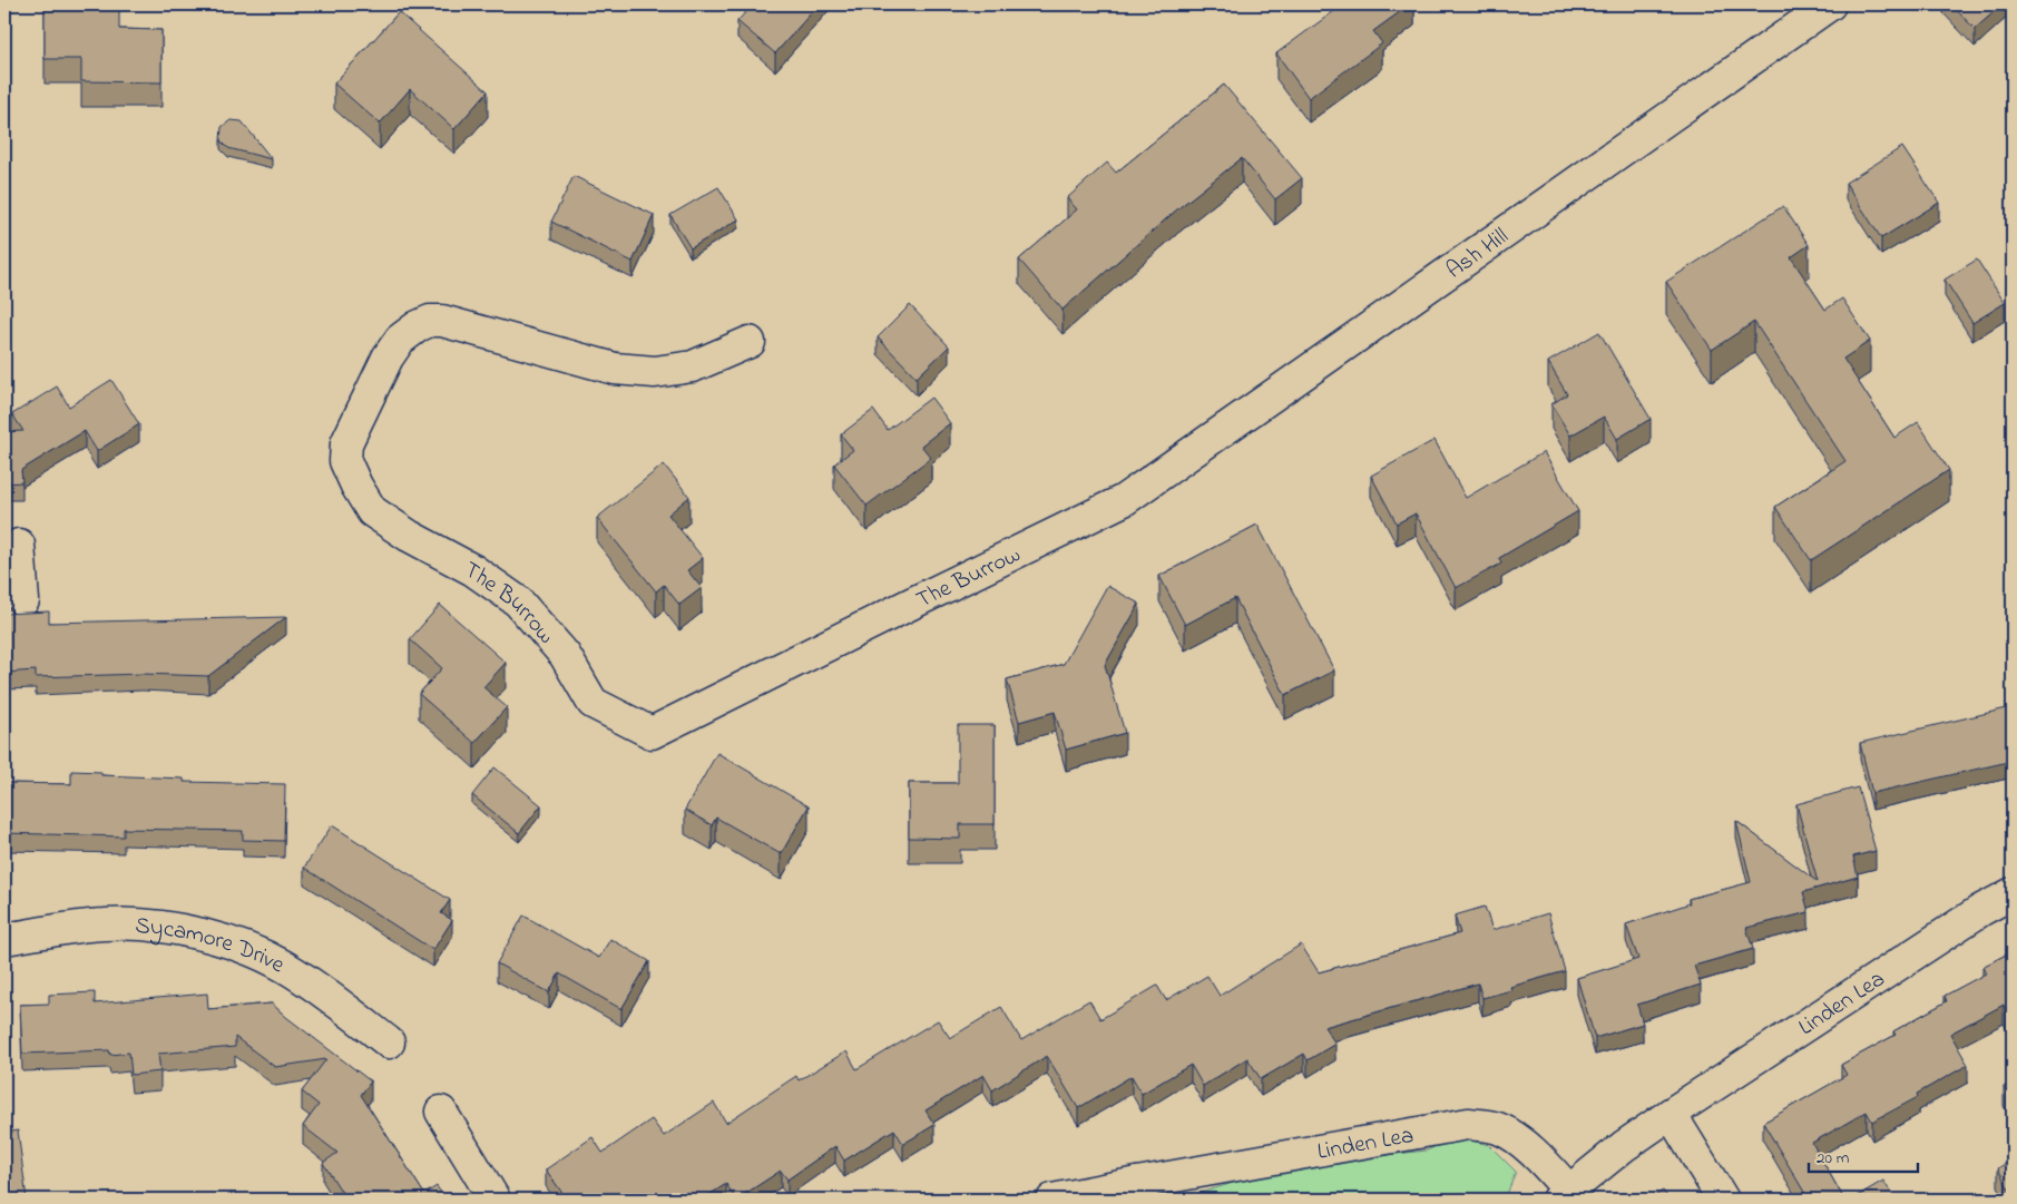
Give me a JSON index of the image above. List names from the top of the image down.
{
  "streets": {
    "street": [
      "Ash Hill",
      "The Burrow",
      "Sycamore Drive",
      "Linden Lea"
    ]
  },
  "crossings": [
    ["Ash Hill", "The Burrow"]
  ],
  "scale_bar": "20 m"
}
